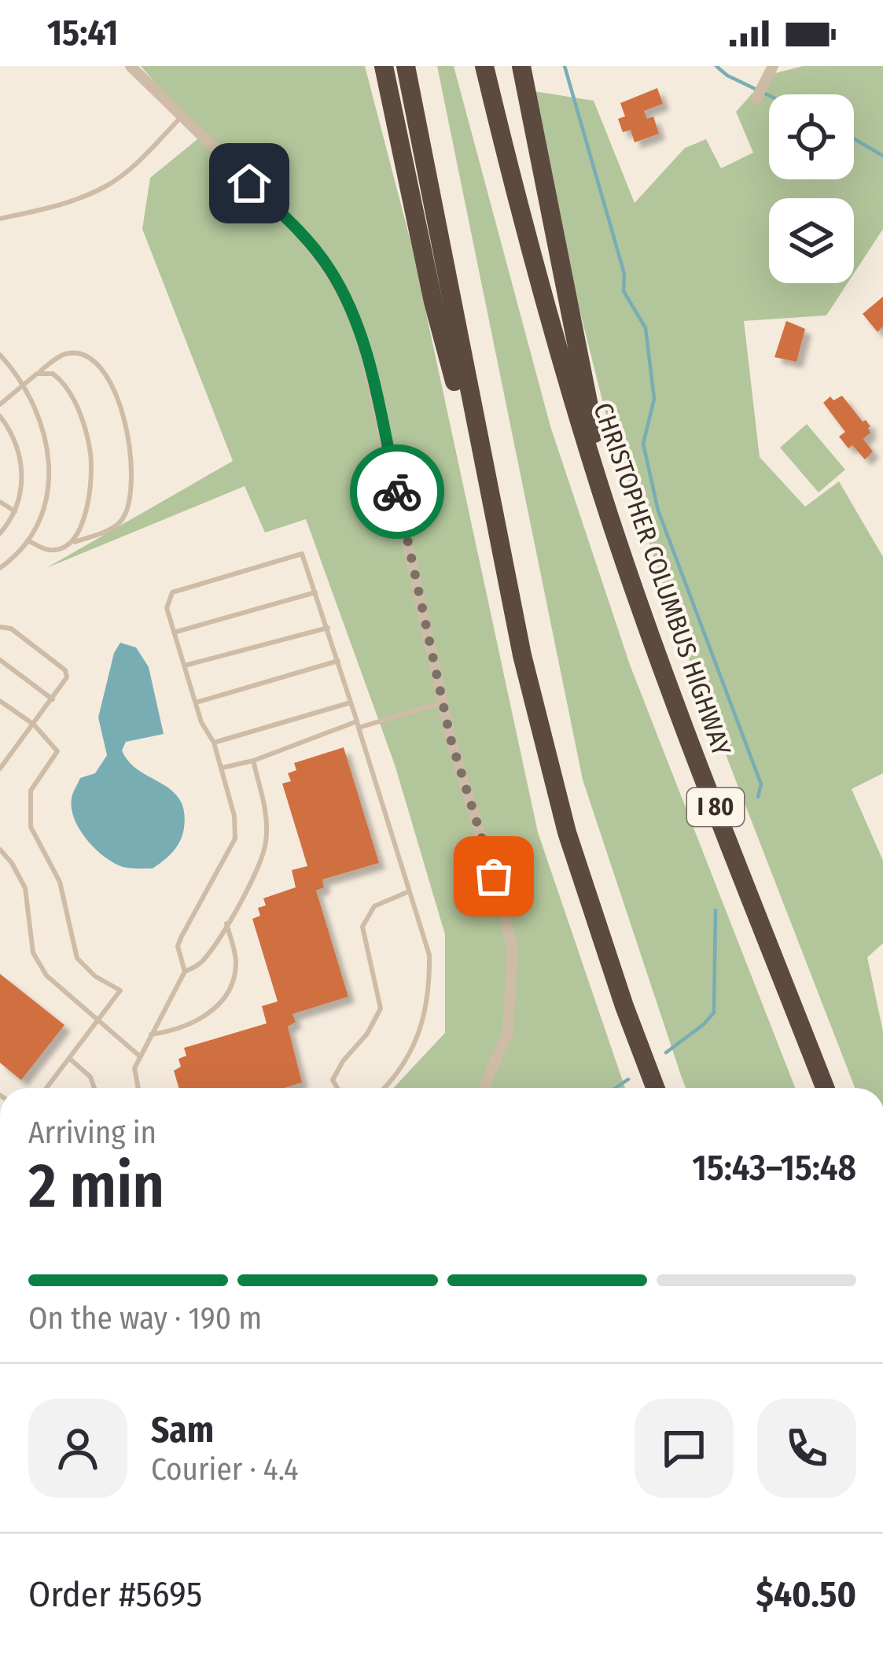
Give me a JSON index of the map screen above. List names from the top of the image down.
{
  "streets": {
    "highway": ["CHRISTOPHER COLUMBUS HIGHWAY", "I 80"]
  },
  "page": {
    "status": "15:41",
    "heading": ["2 min", "Arriving in", "15:43–15:48"],
    "panel": [
      "Sam",
      "Courier · 4.4",
      "Order #5695",
      "$40.50"
    ],
    "bar": "On the way · 190 m"
  }
}
